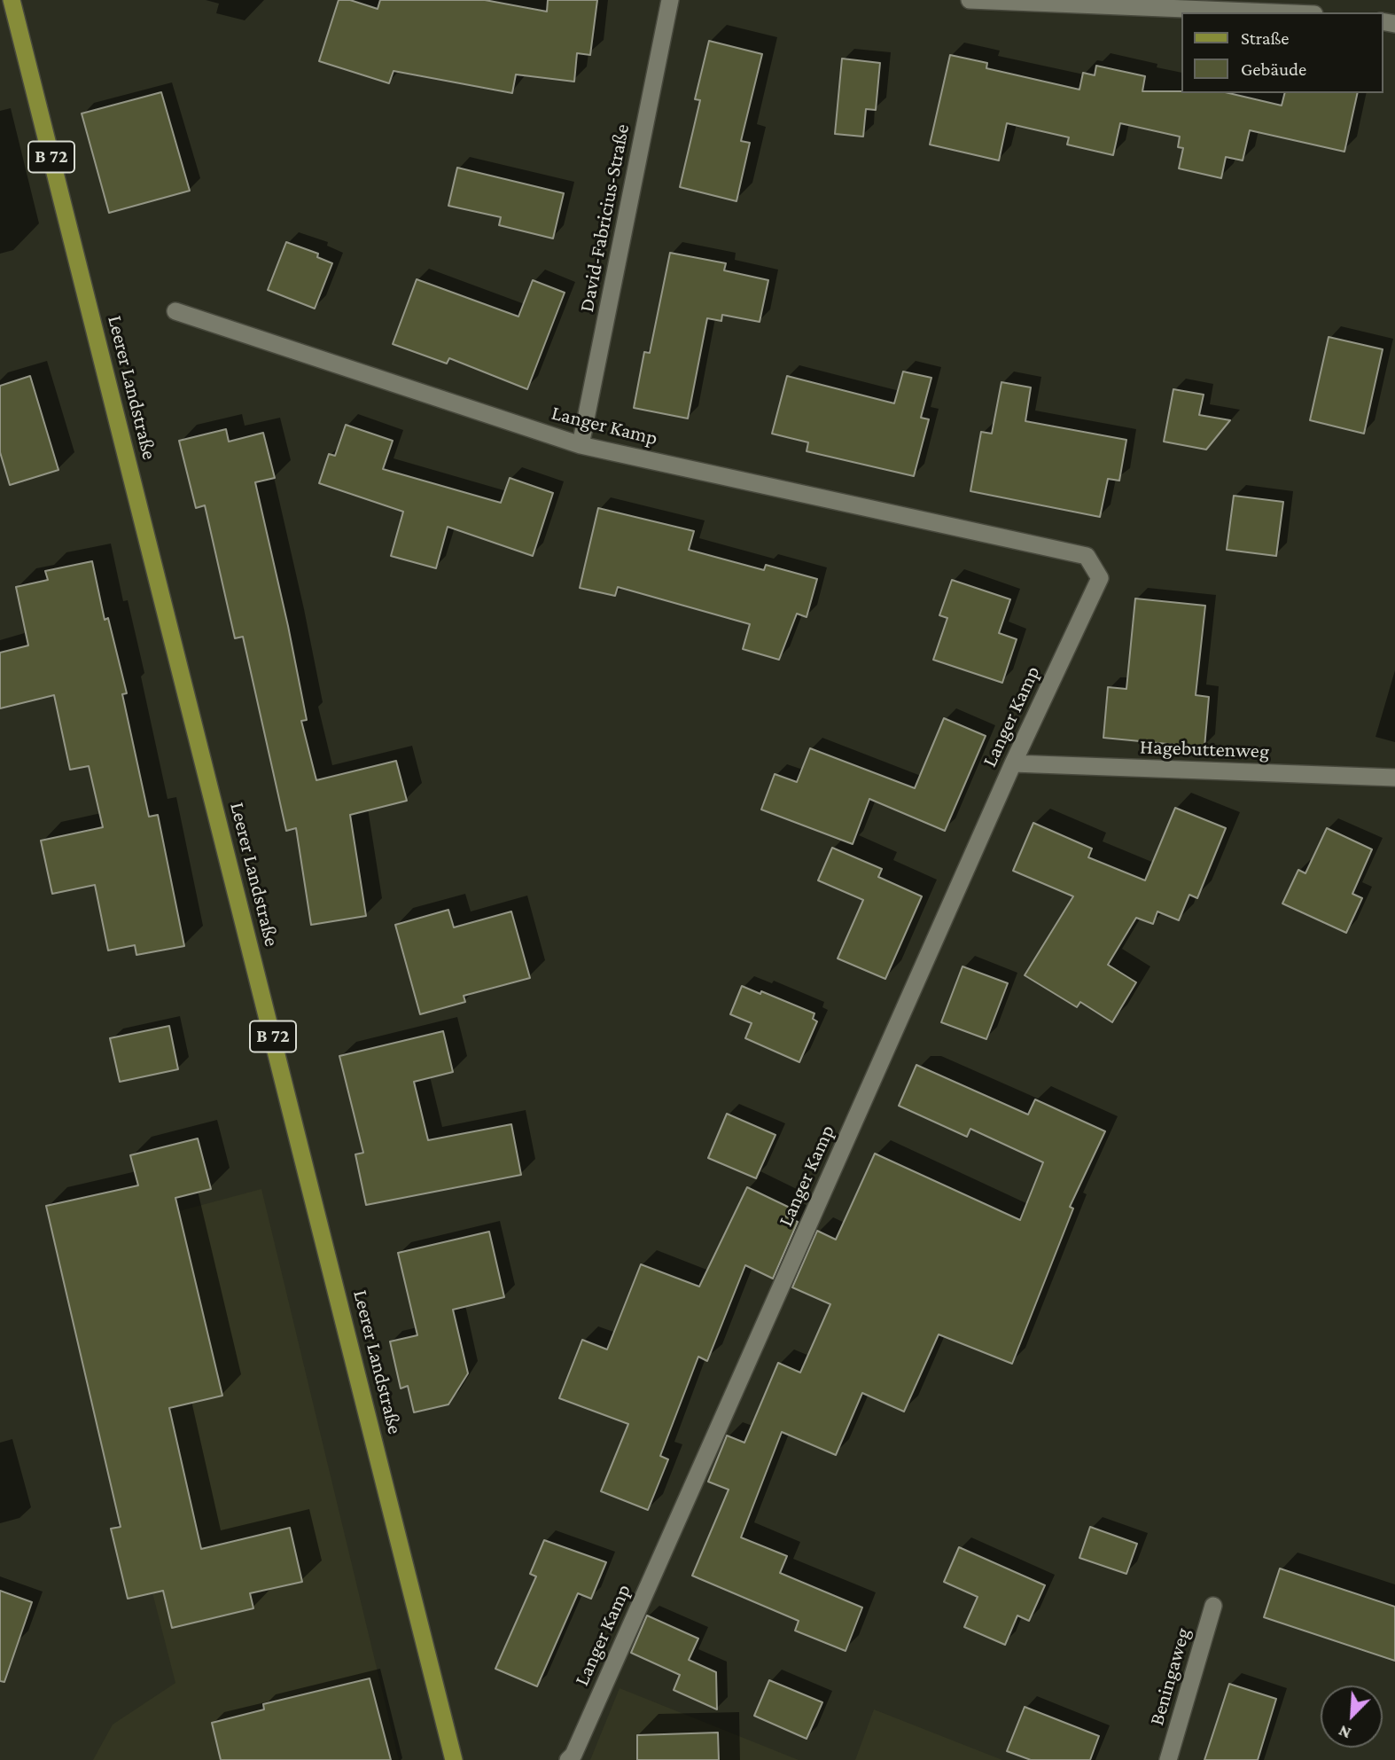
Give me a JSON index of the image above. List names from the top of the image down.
{
  "streets": {
    "main road": ["B 72", "Leerer Landstraße"],
    "street": [
      "David-Fabricius-Straße",
      "Langer Kamp",
      "Hagebuttenweg",
      "Beningaweg"
    ]
  },
  "crossings": [
    ["David-Fabricius-Straße", "Langer Kamp"],
    ["Langer Kamp", "Hagebuttenweg"]
  ],
  "legend": ["Straße", "Gebäude"],
  "north": "bottom left"
}
